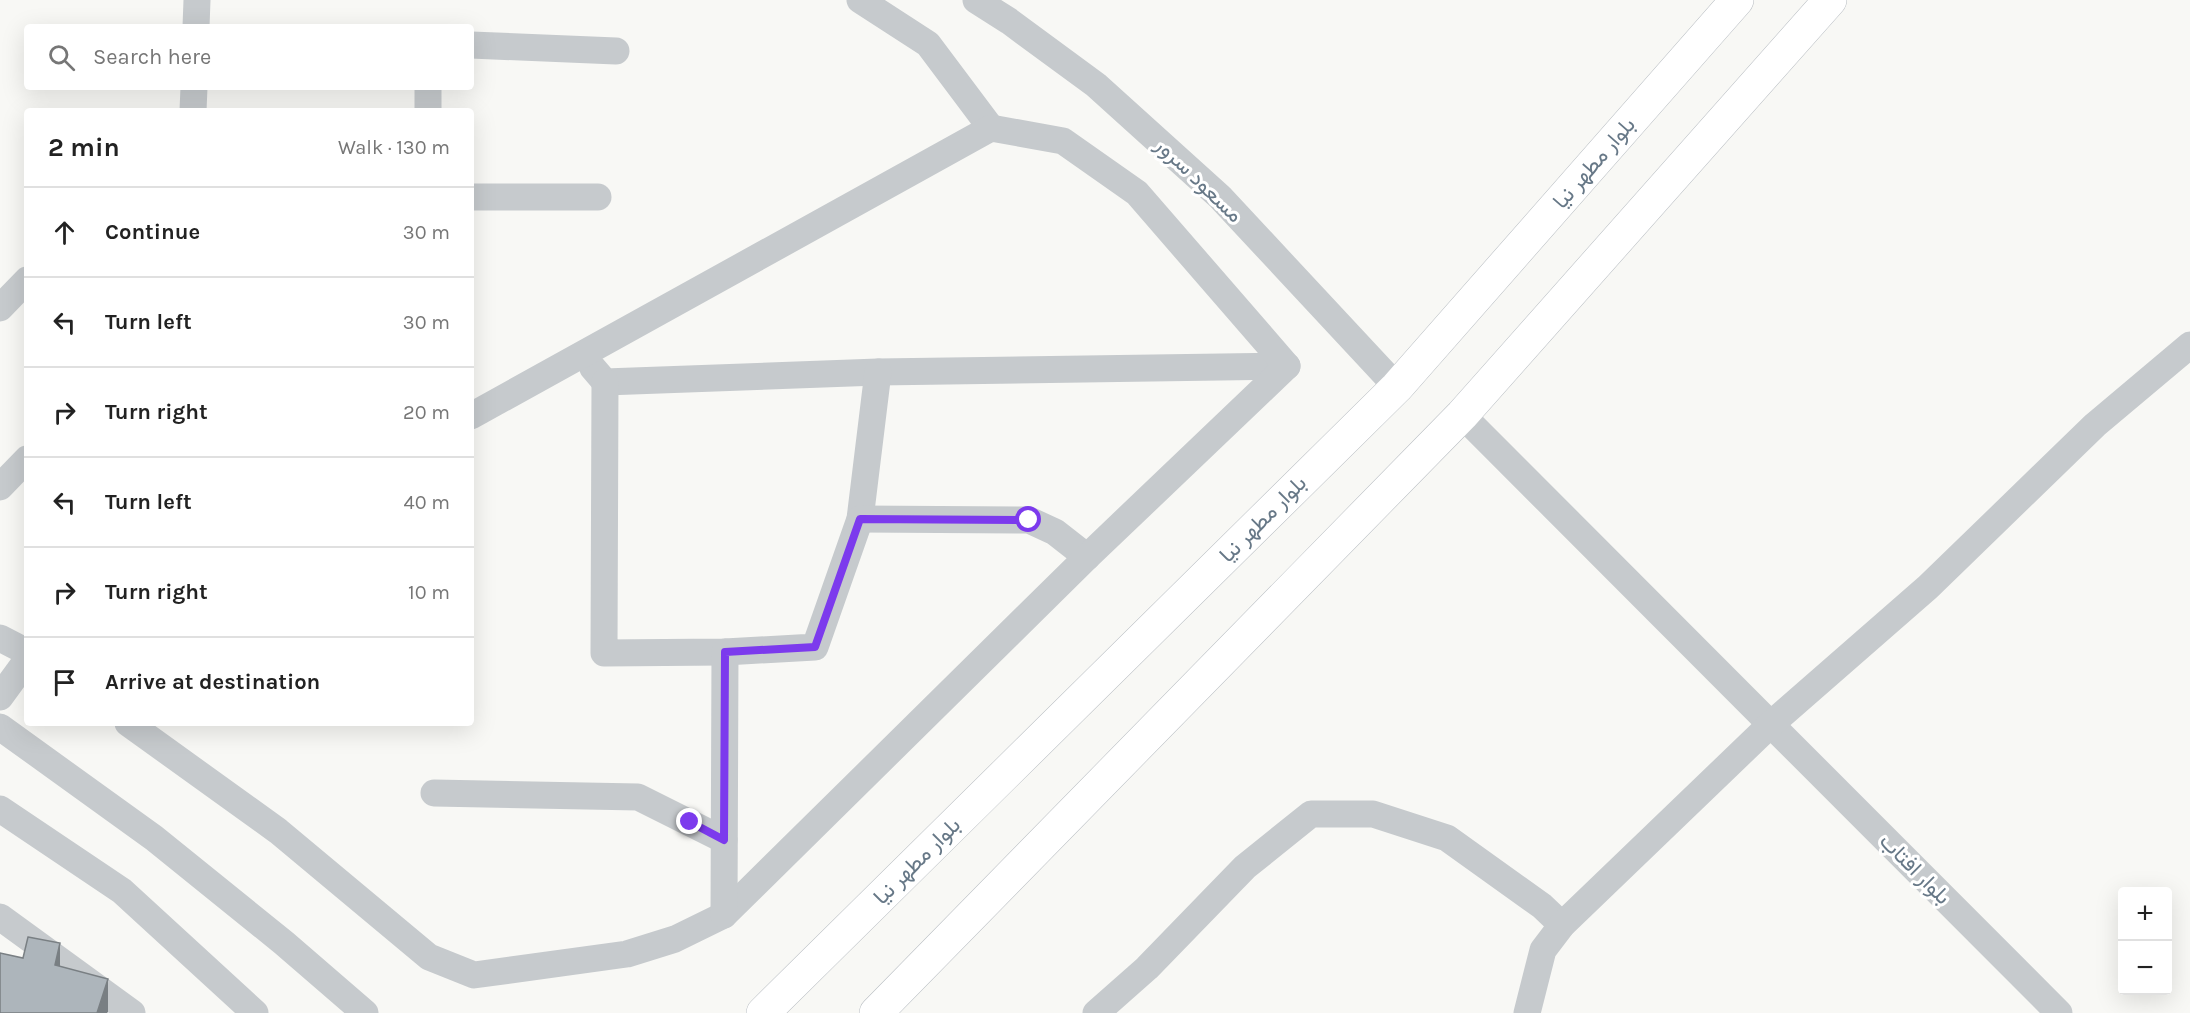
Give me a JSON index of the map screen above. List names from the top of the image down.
{
  "streets": {
    "main road": ["بلوار مطهر نیا"],
    "street": ["مسعود سرور", "بلوار افتاب"]
  },
  "crossings": [
    ["بلوار مطهر نیا", "مسعود سرور"]
  ],
  "page": {
    "search": "Search here",
    "heading": ["2 min", "Walk · 130 m"],
    "list": [
      ["Continue", "30 m"],
      ["Turn left", "30 m"],
      ["Turn right", "20 m"],
      ["Turn left", "40 m"],
      ["Turn right", "10 m"],
      "Arrive at destination"
    ],
    "map_buttons": ["+", "−"]
  }
}
